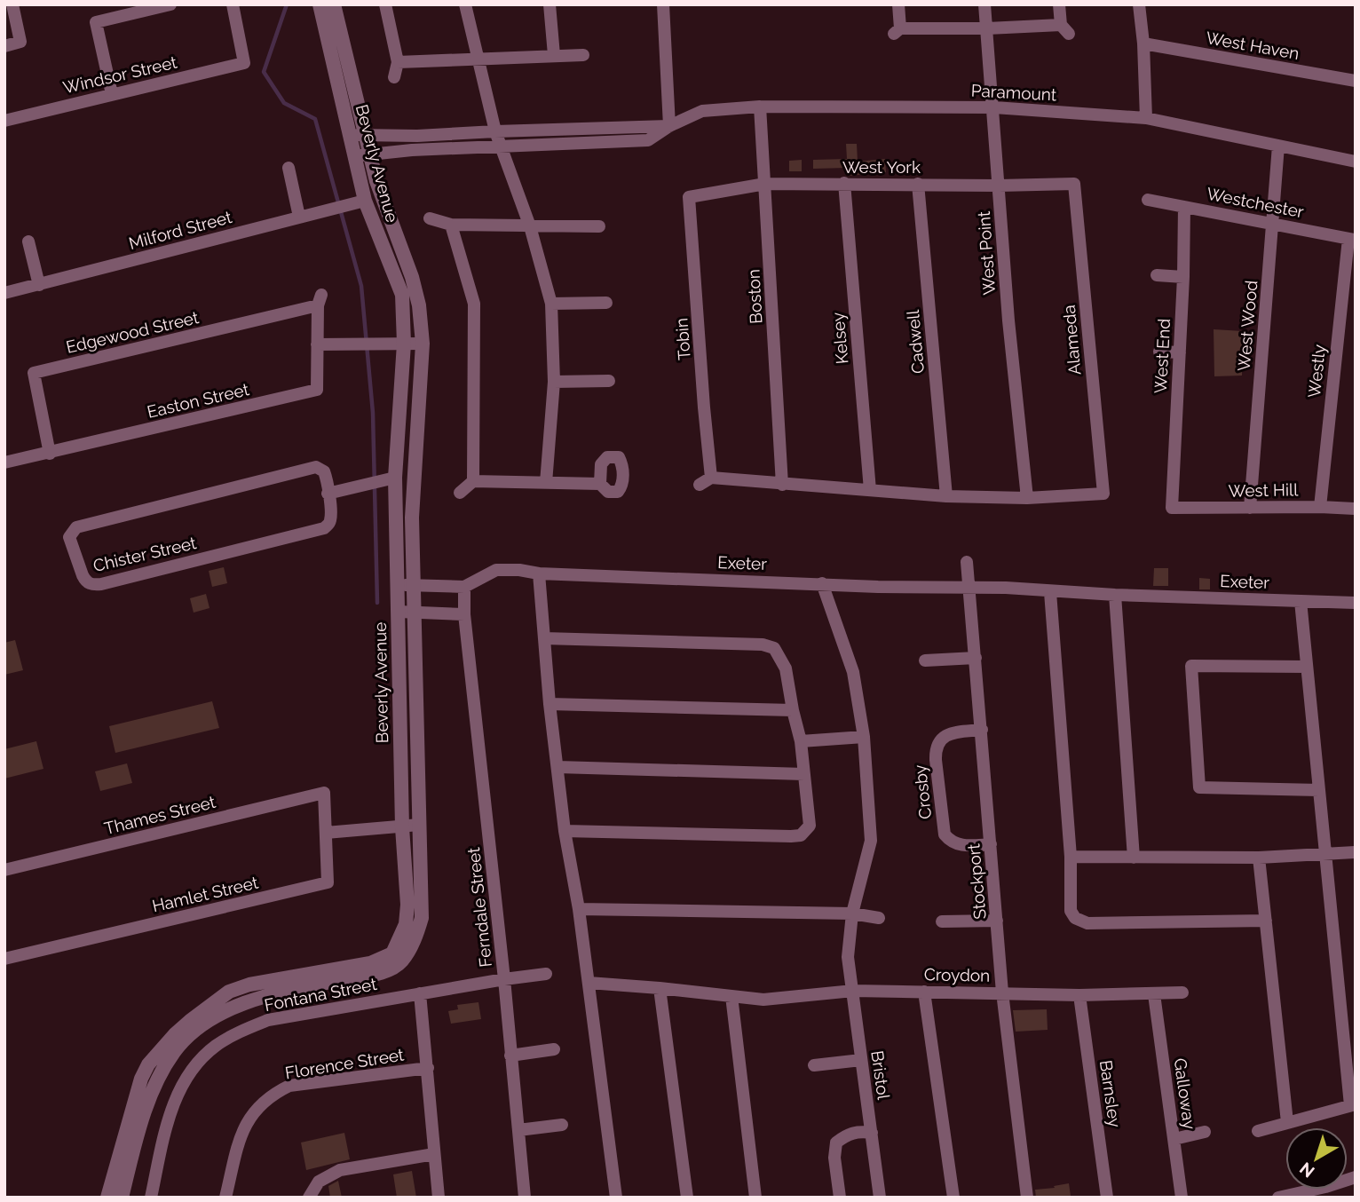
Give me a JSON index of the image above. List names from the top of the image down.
{
  "streets": {
    "street": [
      "West Haven",
      "Windsor Street",
      "Paramount",
      "Beverly Avenue",
      "West York",
      "Westchester",
      "Milford Street",
      "West Point",
      "Boston",
      "West Wood",
      "Edgewood Street",
      "Kelsey",
      "Tobin",
      "Alameda",
      "Cadwell",
      "West End",
      "Westly",
      "Easton Street",
      "West Hill",
      "Chister Street",
      "Exeter",
      "Crosby",
      "Thames Street",
      "Stockport",
      "Hamlet Street",
      "Ferndale Street",
      "Croydon",
      "Fontana Street",
      "Florence Street",
      "Bristol",
      "Barnsley",
      "Galloway"
    ]
  },
  "crossings": [
    ["Paramount", "Beverly Avenue"],
    ["Paramount", "West Point"],
    ["Paramount", "Boston"],
    ["Paramount", "West Wood"],
    ["Beverly Avenue", "Milford Street"],
    ["West York", "West Point"],
    ["West York", "Boston"],
    ["West York", "Kelsey"],
    ["West York", "Tobin"],
    ["West York", "Alameda"],
    ["West York", "Cadwell"],
    ["Westchester", "West Wood"],
    ["Westchester", "West End"],
    ["Westchester", "Westly"],
    ["West Point", "Alameda"],
    ["Boston", "Tobin"],
    ["West Wood", "West Hill"],
    ["Edgewood Street", "Easton Street"],
    ["West End", "West Hill"],
    ["Westly", "West Hill"],
    ["Exeter", "Stockport"],
    ["Exeter", "Ferndale Street"],
    ["Exeter", "Bristol"],
    ["Crosby", "Stockport"],
    ["Thames Street", "Hamlet Street"],
    ["Stockport", "Croydon"],
    ["Ferndale Street", "Fontana Street"],
    ["Croydon", "Bristol"],
    ["Croydon", "Barnsley"],
    ["Croydon", "Galloway"]
  ],
  "north": "bottom left"
}
